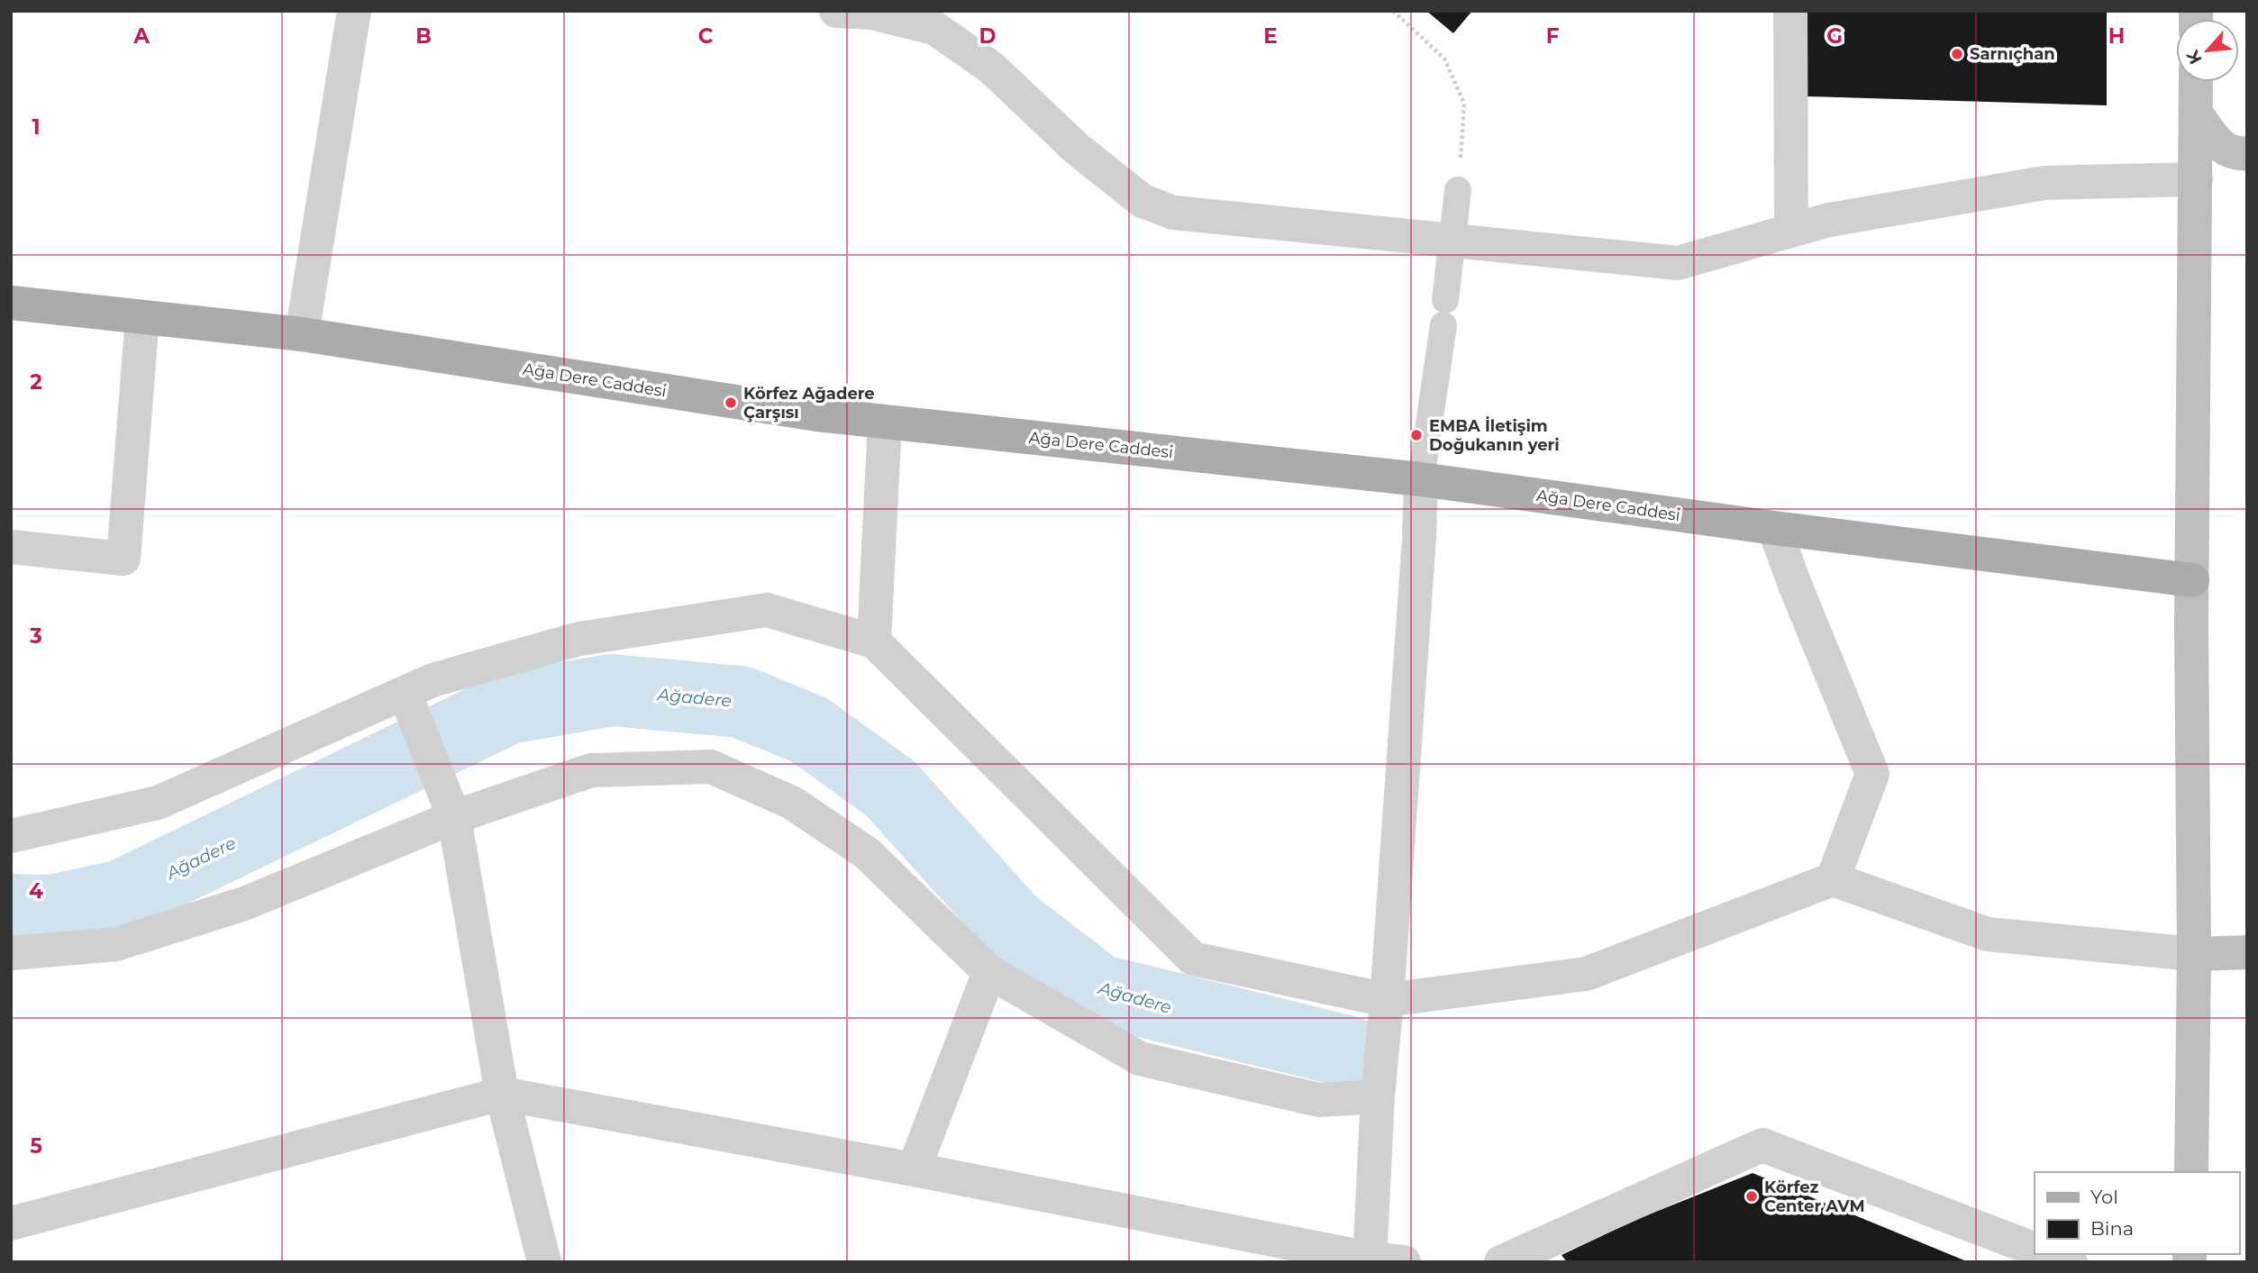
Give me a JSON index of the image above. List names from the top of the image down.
{
  "streets": {
    "main road": ["Ağa Dere Caddesi"]
  },
  "water": ["Ağadere"],
  "places": [
    "Sarnıçhan",
    "Körfez Ağadere Çarşısı",
    "EMBA İletişim Doğukanın yeri",
    "Körfez Center AVM"
  ],
  "legend": ["Yol", "Bina"],
  "north": "bottom left",
  "grid": {
    "columns": [
      "A",
      "B",
      "C",
      "D",
      "E",
      "F",
      "G",
      "H"
    ],
    "rows": [
      "1",
      "2",
      "3",
      "4",
      "5"
    ]
  }
}
